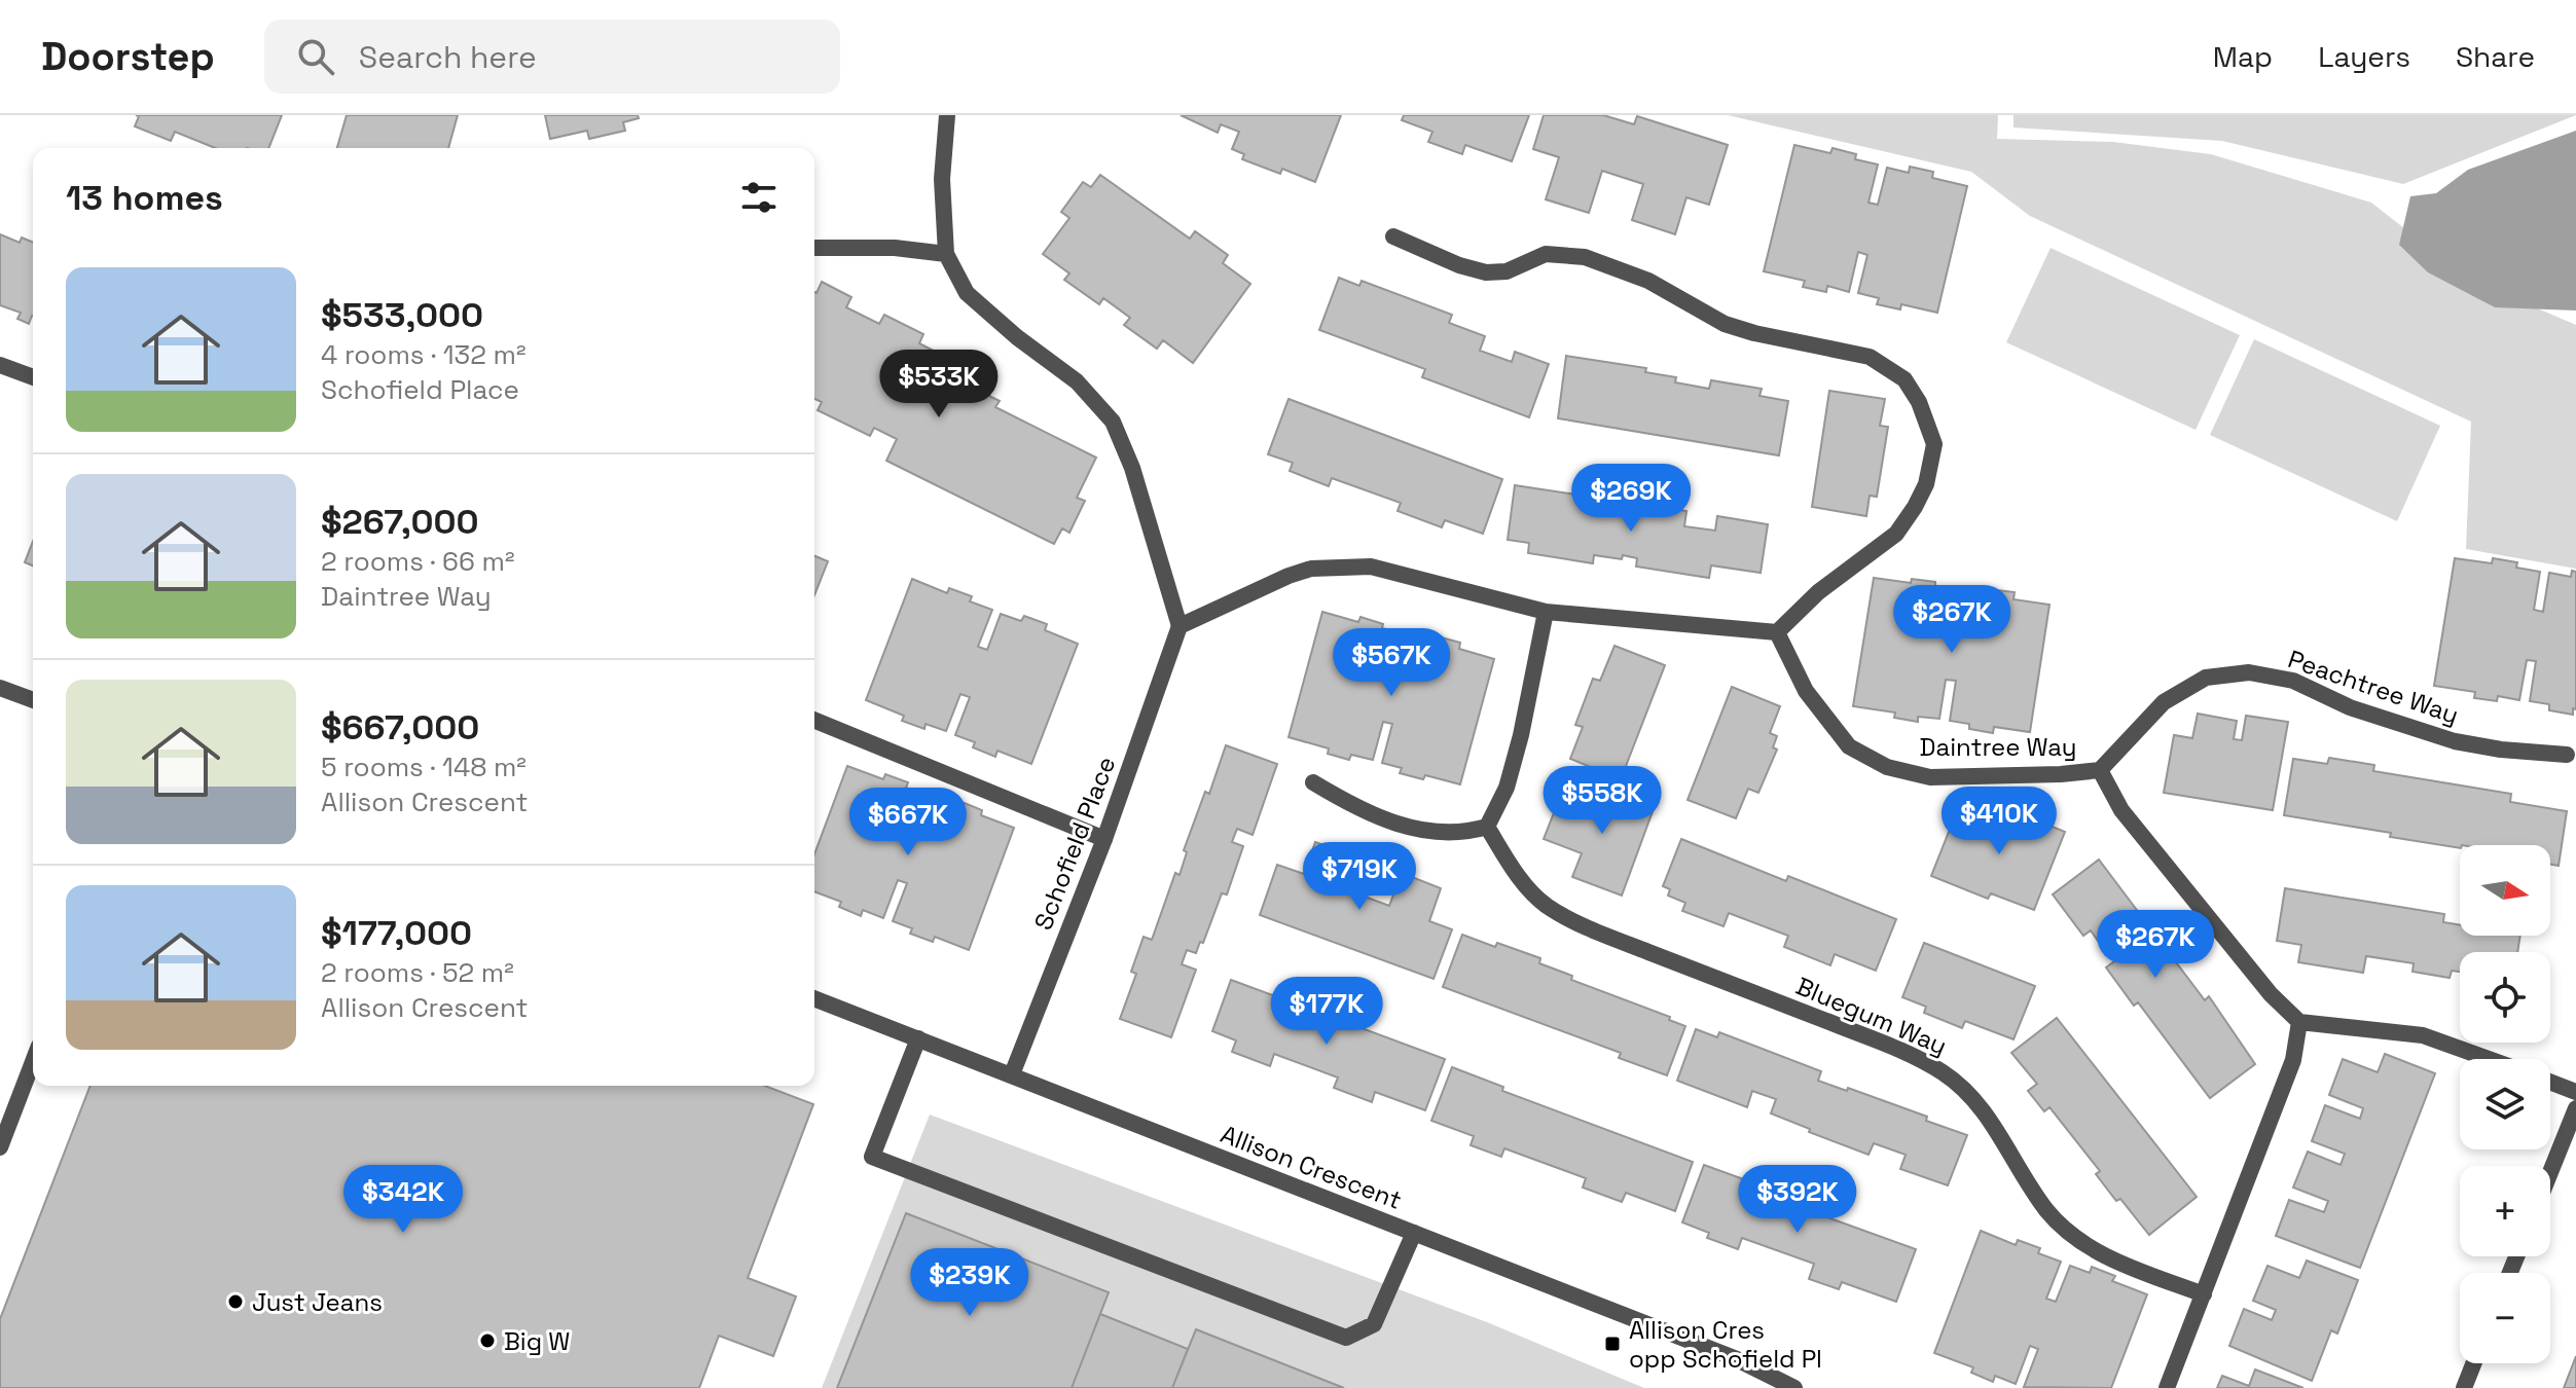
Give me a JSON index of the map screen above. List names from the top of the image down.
{
  "streets": {
    "street": [
      "Peachtree Way",
      "Daintree Way",
      "Schofield Place",
      "Bluegum Way",
      "Allison Crescent"
    ]
  },
  "crossings": [
    ["Peachtree Way", "Daintree Way"],
    ["Schofield Place", "Allison Crescent"]
  ],
  "places": {
    "other": ["Just Jeans", "Big W"],
    "transit": ["Allison Cres opp Schofield Pl"]
  },
  "north": "right",
  "page": {
    "header": "Doorstep",
    "search": "Search here",
    "nav": ["Map", "Layers", "Share"],
    "heading": "13 homes",
    "list": [
      {
        "name": "$533,000",
        "note": "4 rooms · 132 m² · Schofield Place"
      },
      {
        "name": "$267,000",
        "note": "2 rooms · 66 m² · Daintree Way"
      },
      {
        "name": "$667,000",
        "note": "5 rooms · 148 m² · Allison Crescent"
      },
      {
        "name": "$177,000",
        "note": "2 rooms · 52 m² · Allison Crescent"
      }
    ],
    "price": [
      "$533K",
      "$269K",
      "$267K",
      "$567K",
      "$558K",
      "$410K",
      "$667K",
      "$719K",
      "$267K",
      "$177K",
      "$342K",
      "$392K",
      "$239K"
    ],
    "map_buttons": ["+", "−"]
  }
}
